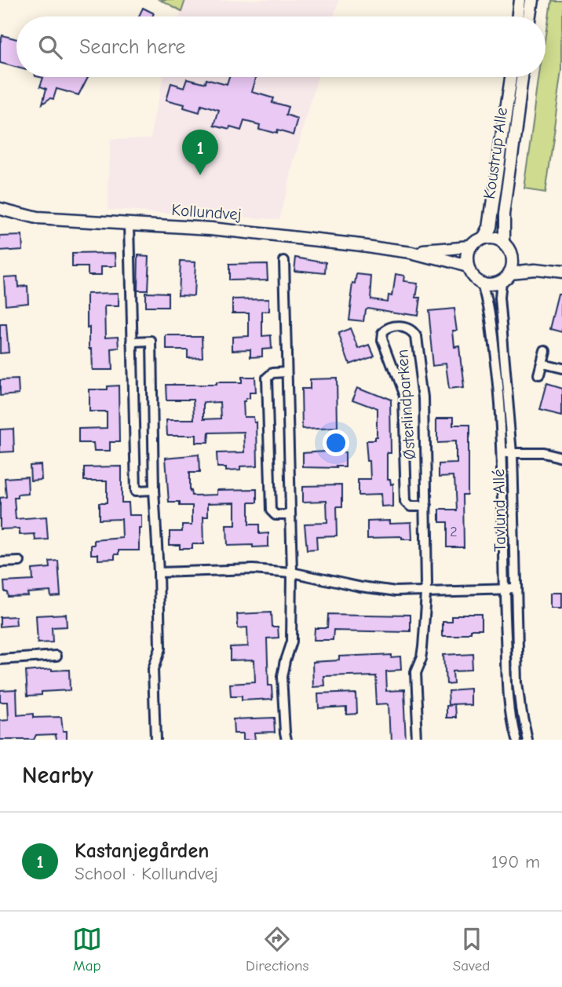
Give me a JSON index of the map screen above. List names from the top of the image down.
{
  "streets": {
    "street": [
      "Koustrup Alle",
      "Kollundvej",
      "Østerlindparken",
      "Tavlund Allé"
    ]
  },
  "crossings": [
    ["Koustrup Alle", "Kollundvej"],
    ["Koustrup Alle", "Tavlund Allé"],
    ["Kollundvej", "Tavlund Allé"]
  ],
  "house_numbers": ["2"],
  "page": {
    "search": "Search here",
    "pins": "1",
    "heading": "Nearby",
    "list": [
      {
        "mark": "1",
        "name": "Kastanjegården",
        "note": "School · Kollundvej",
        "value": "190 m"
      }
    ],
    "nav": ["Map", "Directions", "Saved"]
  }
}
